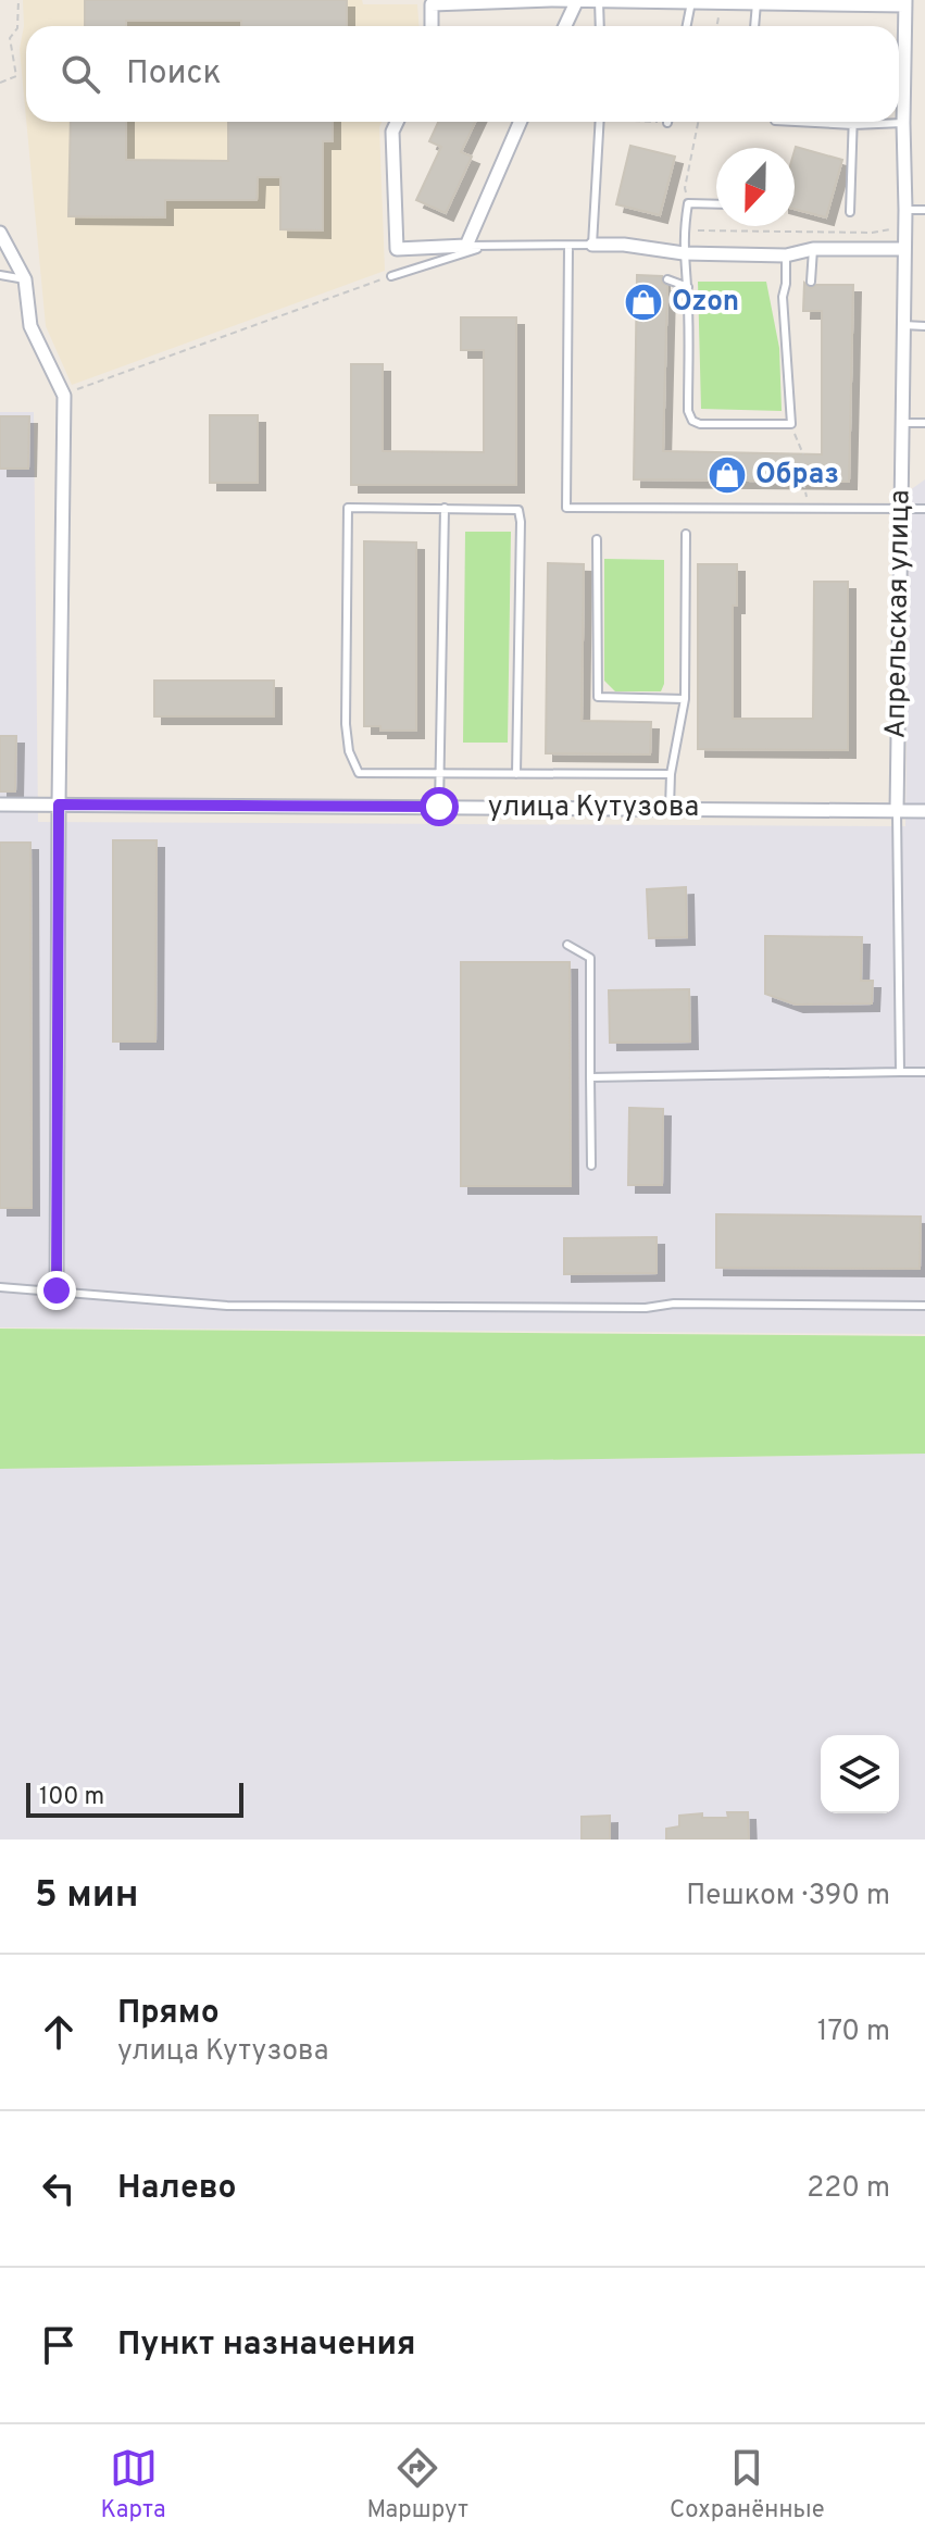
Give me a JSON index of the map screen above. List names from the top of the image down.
{
  "streets": {
    "street": ["Апрельская улица", "улица Кутузова"]
  },
  "crossings": [
    ["Апрельская улица", "улица Кутузова"]
  ],
  "places": {
    "shop": ["Ozon", "Образ"]
  },
  "scale_bar": "100 m",
  "north": "bottom",
  "page": {
    "search": "Поиск",
    "scale": "100 m",
    "heading": ["5 мин", "Пешком · 390 m"],
    "list": [
      ["Прямо", "улица Кутузова", "170 m"],
      ["Налево", "220 m"],
      "Пункт назначения"
    ],
    "nav": ["Карта", "Маршрут", "Сохранённые"]
  }
}
